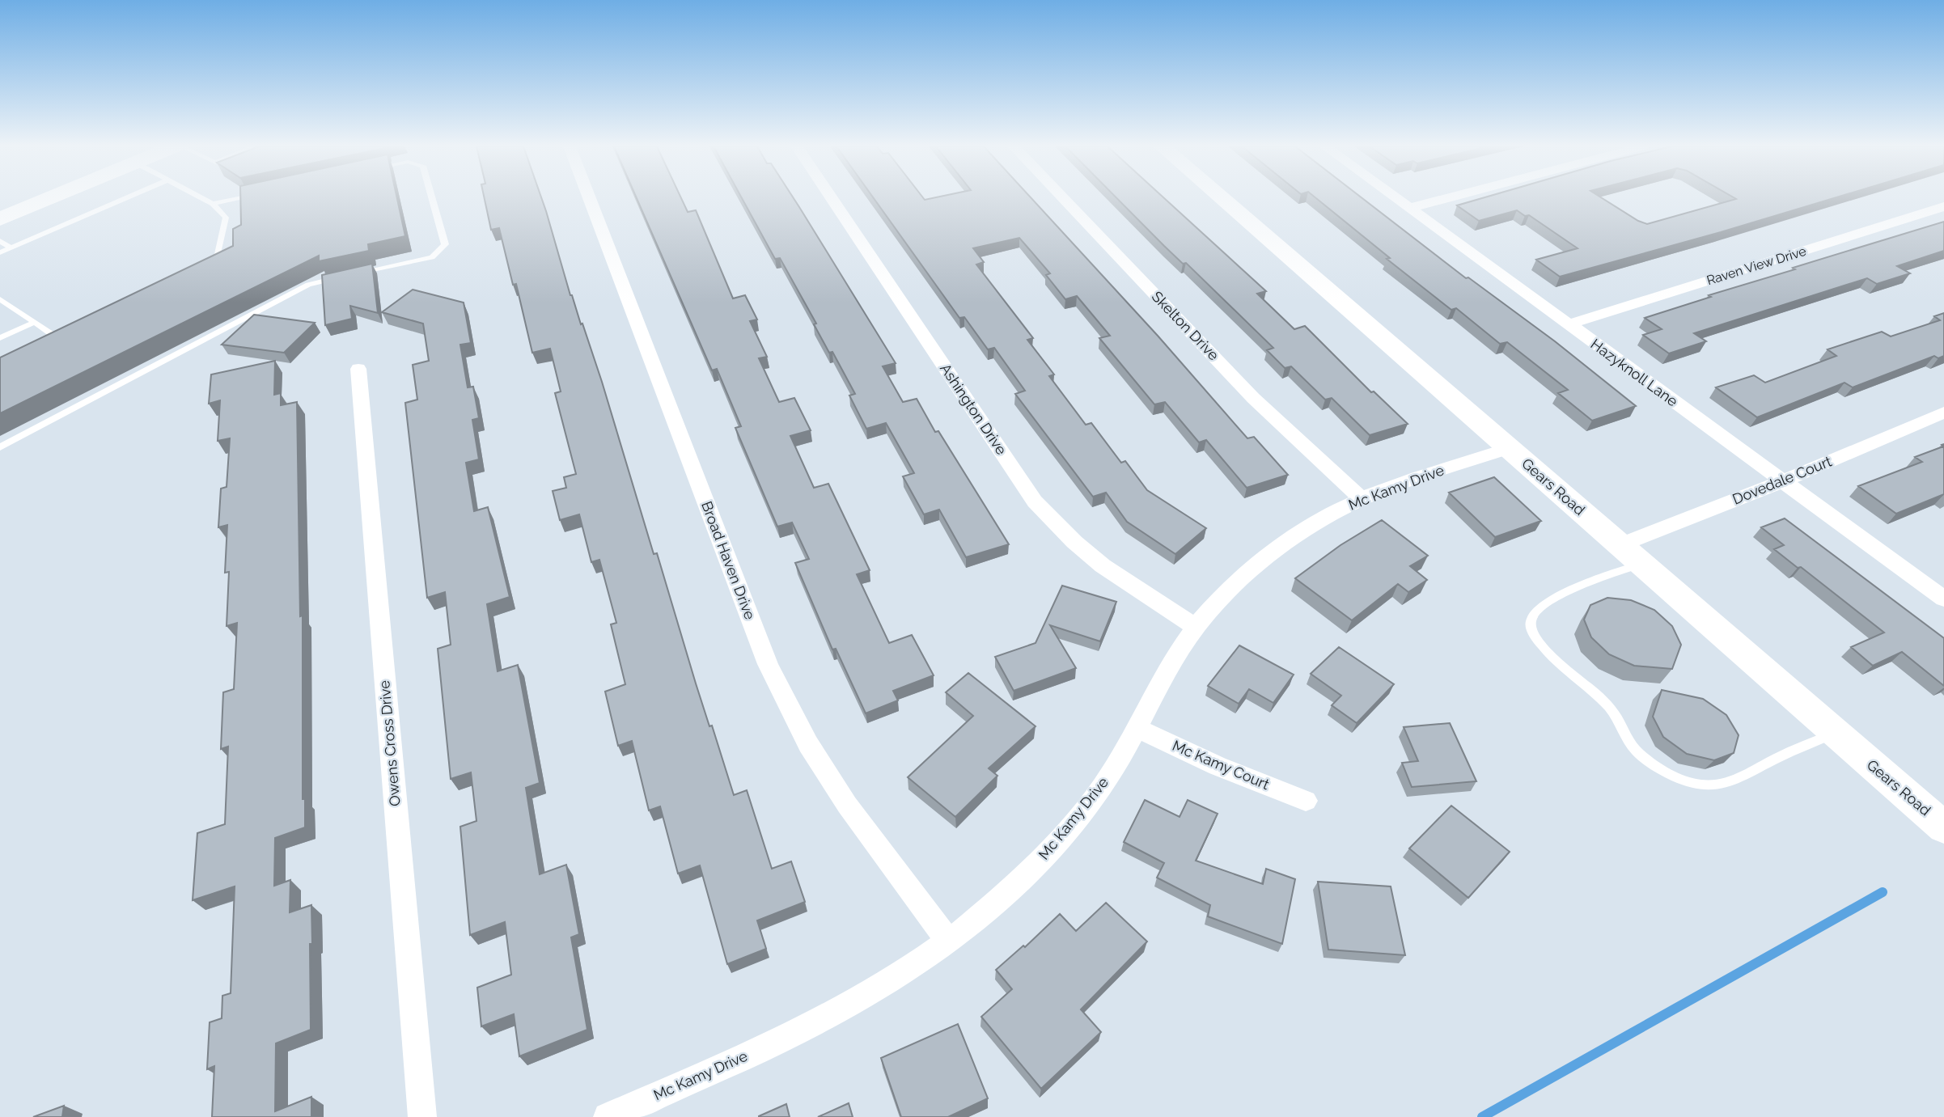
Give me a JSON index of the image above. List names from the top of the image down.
{
  "streets": {
    "main road": ["Gears Road"],
    "street": [
      "Raven View Drive",
      "Skelton Drive",
      "Hazyknoll Lane",
      "Ashington Drive",
      "Dovedale Court",
      "Mc Kamy Drive",
      "Broad Haven Drive",
      "Owens Cross Drive",
      "Mc Kamy Court"
    ]
  },
  "crossings": [
    ["Raven View Drive", "Hazyknoll Lane"],
    ["Skelton Drive", "Mc Kamy Drive"],
    ["Hazyknoll Lane", "Dovedale Court"],
    ["Ashington Drive", "Mc Kamy Drive"],
    ["Dovedale Court", "Gears Road"],
    ["Gears Road", "Mc Kamy Drive"],
    ["Mc Kamy Drive", "Broad Haven Drive"],
    ["Mc Kamy Drive", "Mc Kamy Court"]
  ]
}
